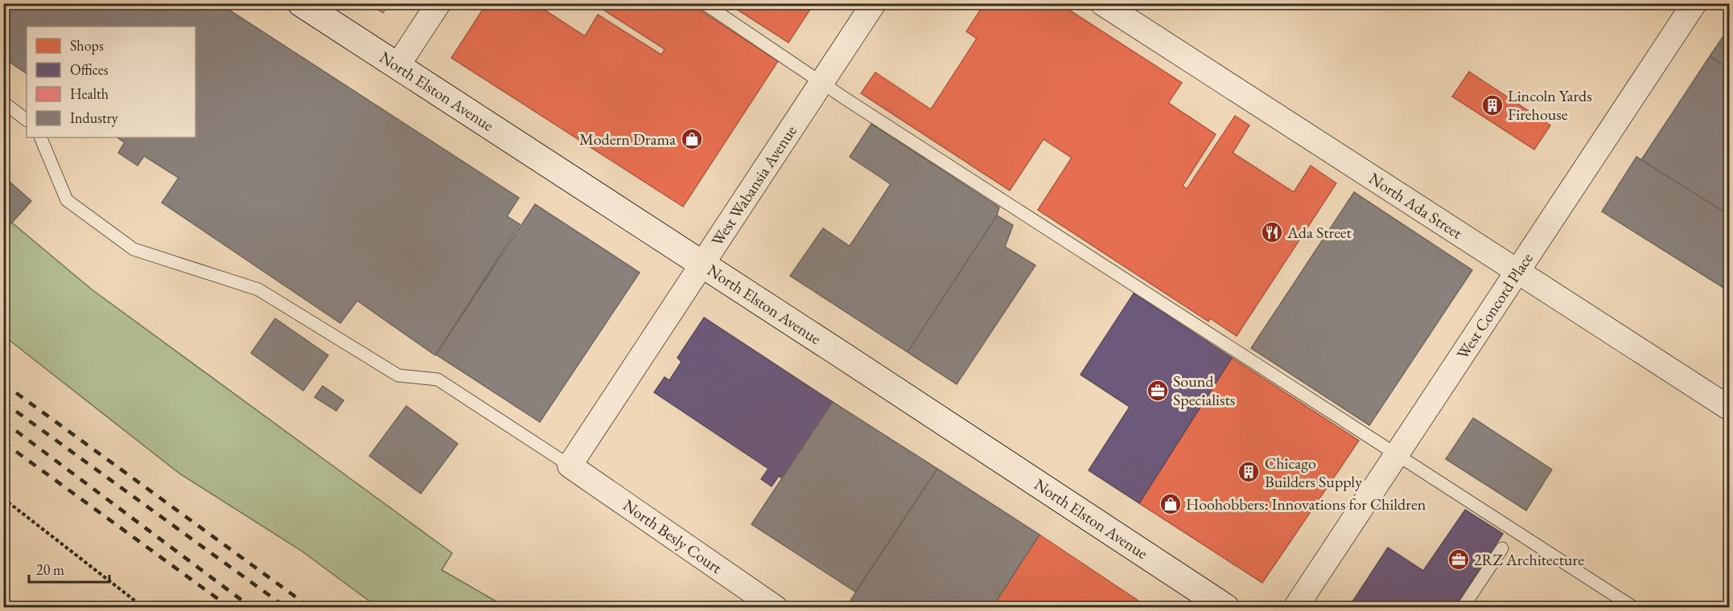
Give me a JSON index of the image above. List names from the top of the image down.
{
  "streets": {
    "main road": ["North Elston Avenue"],
    "street": [
      "West Wabansia Avenue",
      "North Ada Street",
      "West Concord Place",
      "North Besly Court"
    ]
  },
  "crossings": [
    ["North Elston Avenue", "West Wabansia Avenue"],
    ["West Wabansia Avenue", "North Besly Court"],
    ["North Ada Street", "West Concord Place"]
  ],
  "places": {
    "building": ["Lincoln Yards Firehouse", "Chicago Builders Supply"],
    "shop": ["Modern Drama", "Hoohobbers: Innovations for Children"],
    "restaurant": ["Ada Street"],
    "office": ["Sound Specialists", "2RZ Architecture"]
  },
  "legend": [
    "Shops",
    "Offices",
    "Health",
    "Industry"
  ],
  "scale_bar": "20 m"
}
